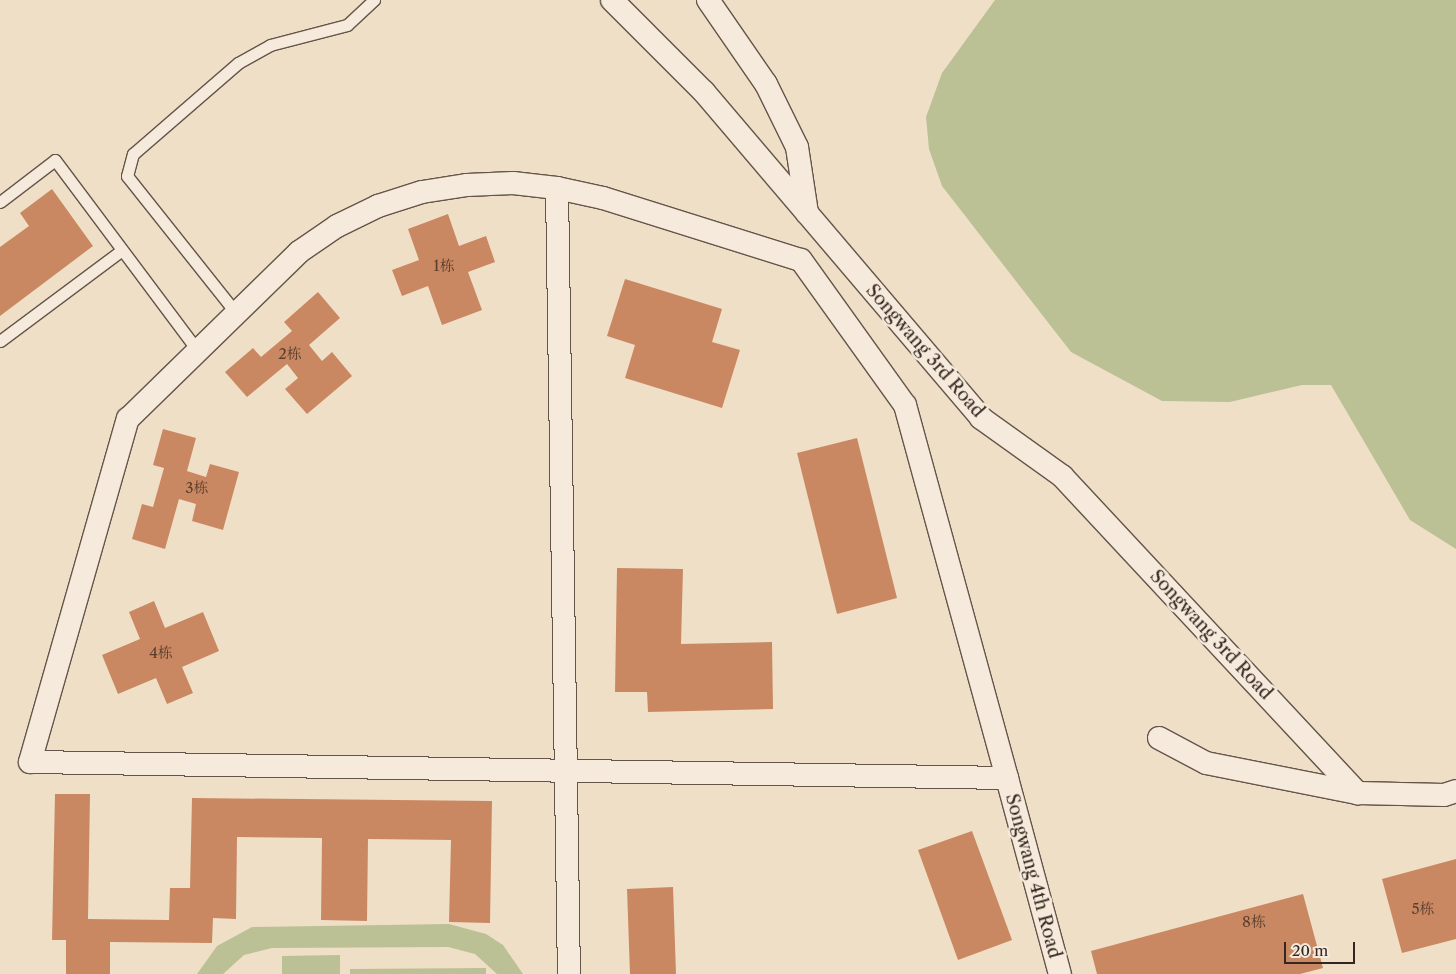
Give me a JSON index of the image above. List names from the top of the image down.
{
  "streets": {
    "street": ["Songwang 3rd Road", "Songwang 4th Road"]
  },
  "house_numbers": [
    "1栋",
    "2栋",
    "3栋",
    "4栋",
    "5栋",
    "8栋"
  ],
  "scale_bar": "20 m"
}
